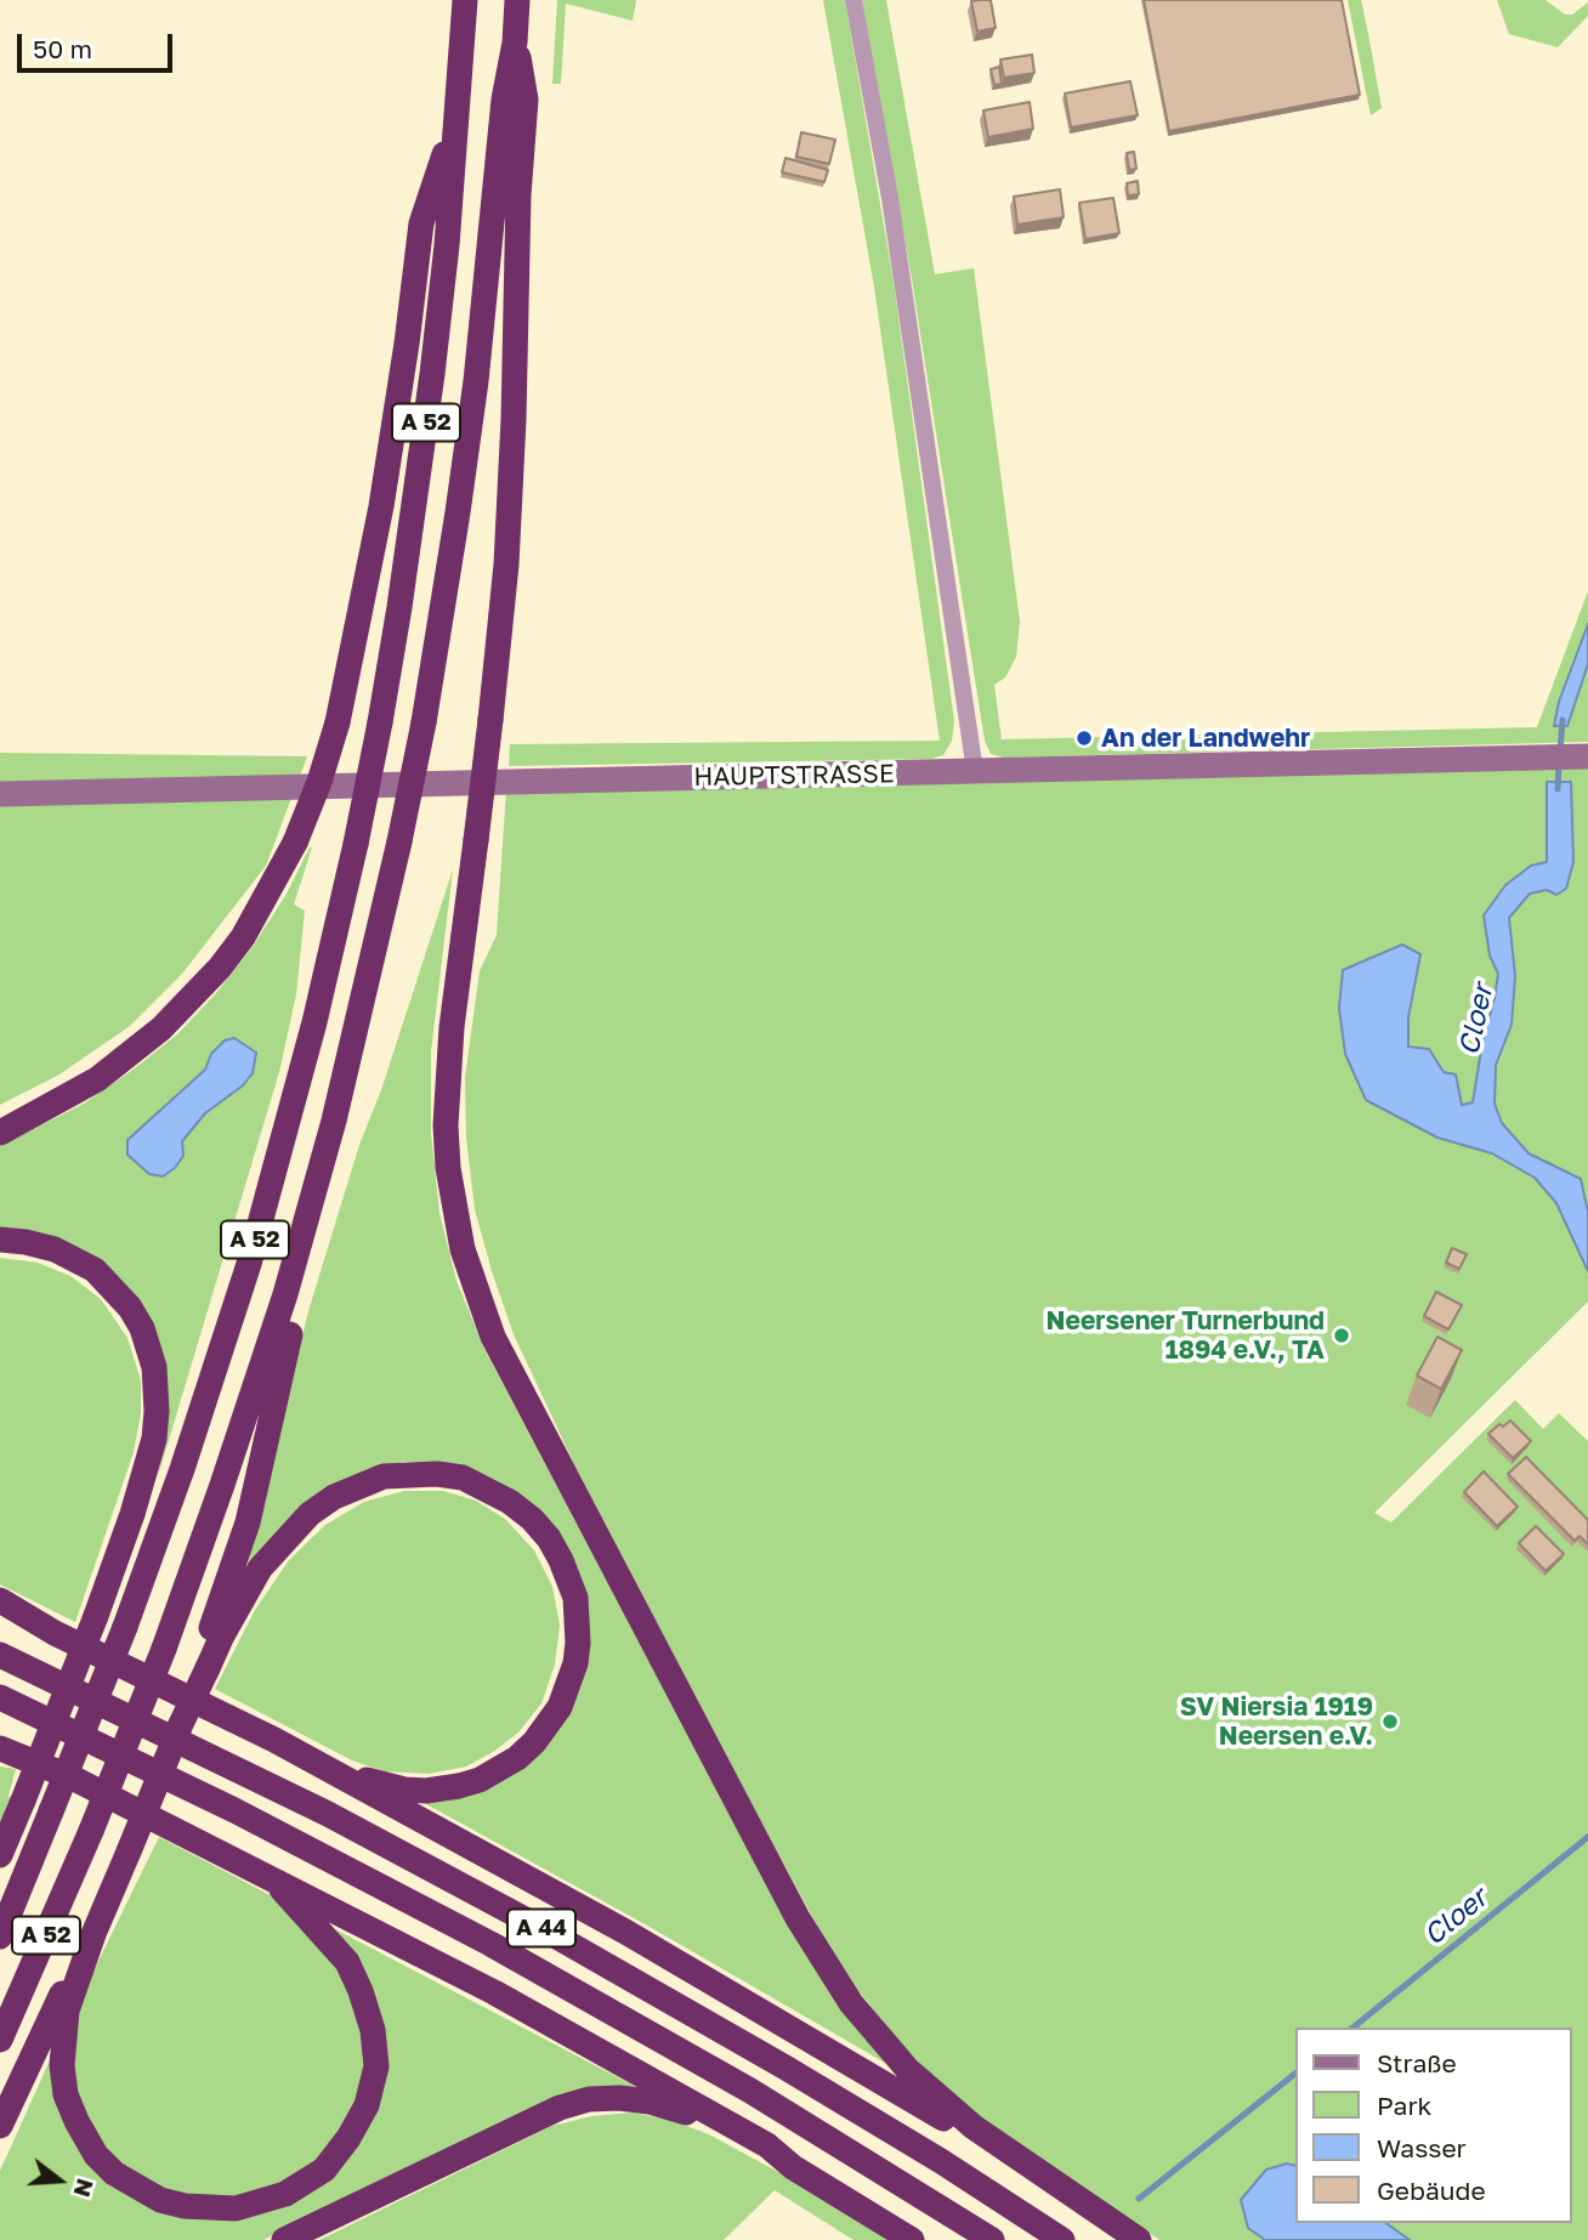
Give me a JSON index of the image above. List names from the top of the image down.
{
  "streets": {
    "highway": ["A 52", "A 44"],
    "street": ["HAUPTSTRASSE"]
  },
  "water": ["Cloer"],
  "places": ["An der Landwehr", "Neersener Turnerbund 1894 e.V., TA", "SV Niersia 1919 Neersen e.V."],
  "legend": [
    "Straße",
    "Park",
    "Wasser",
    "Gebäude"
  ],
  "scale_bar": "50 m",
  "north": "right"
}
